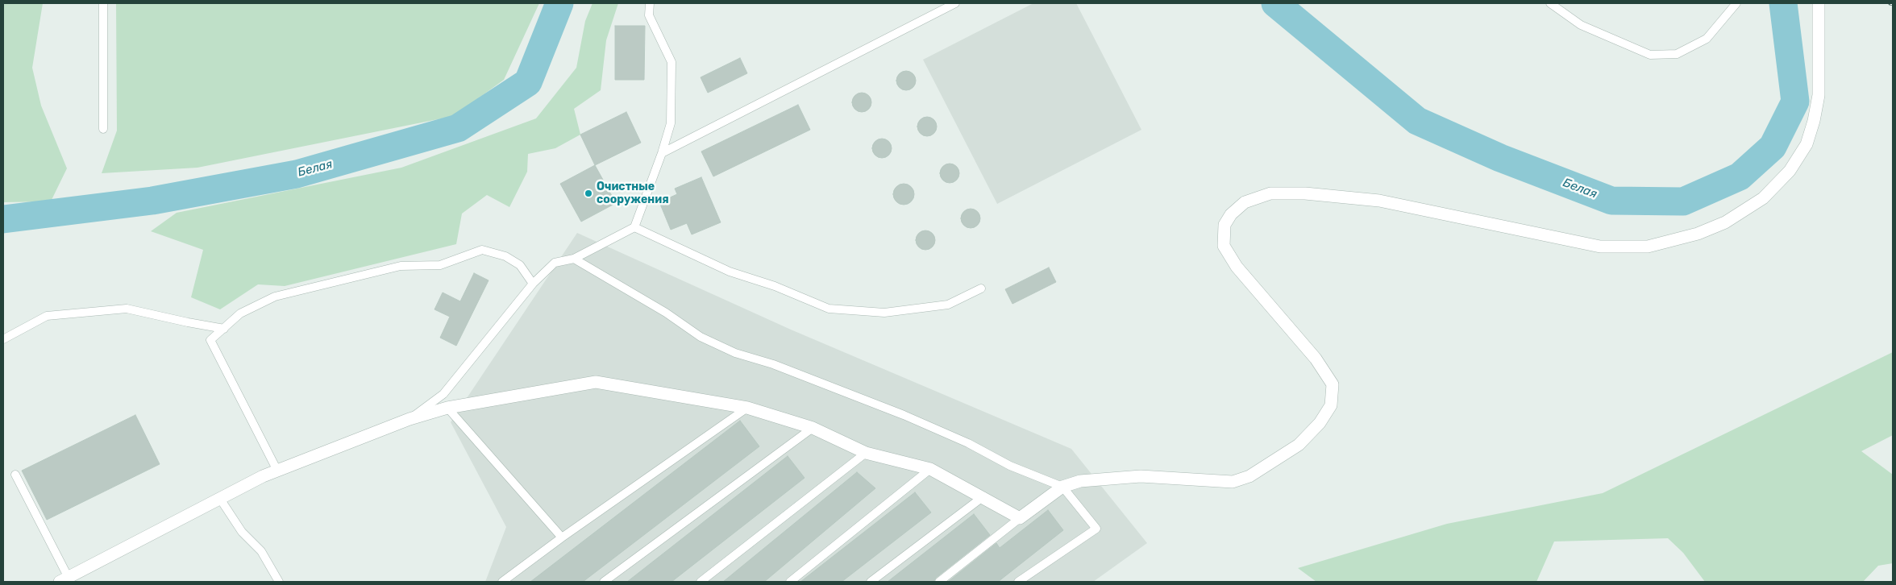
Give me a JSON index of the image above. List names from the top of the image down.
{
  "water": ["Белая"],
  "places": ["Очистные сооружения"]
}
